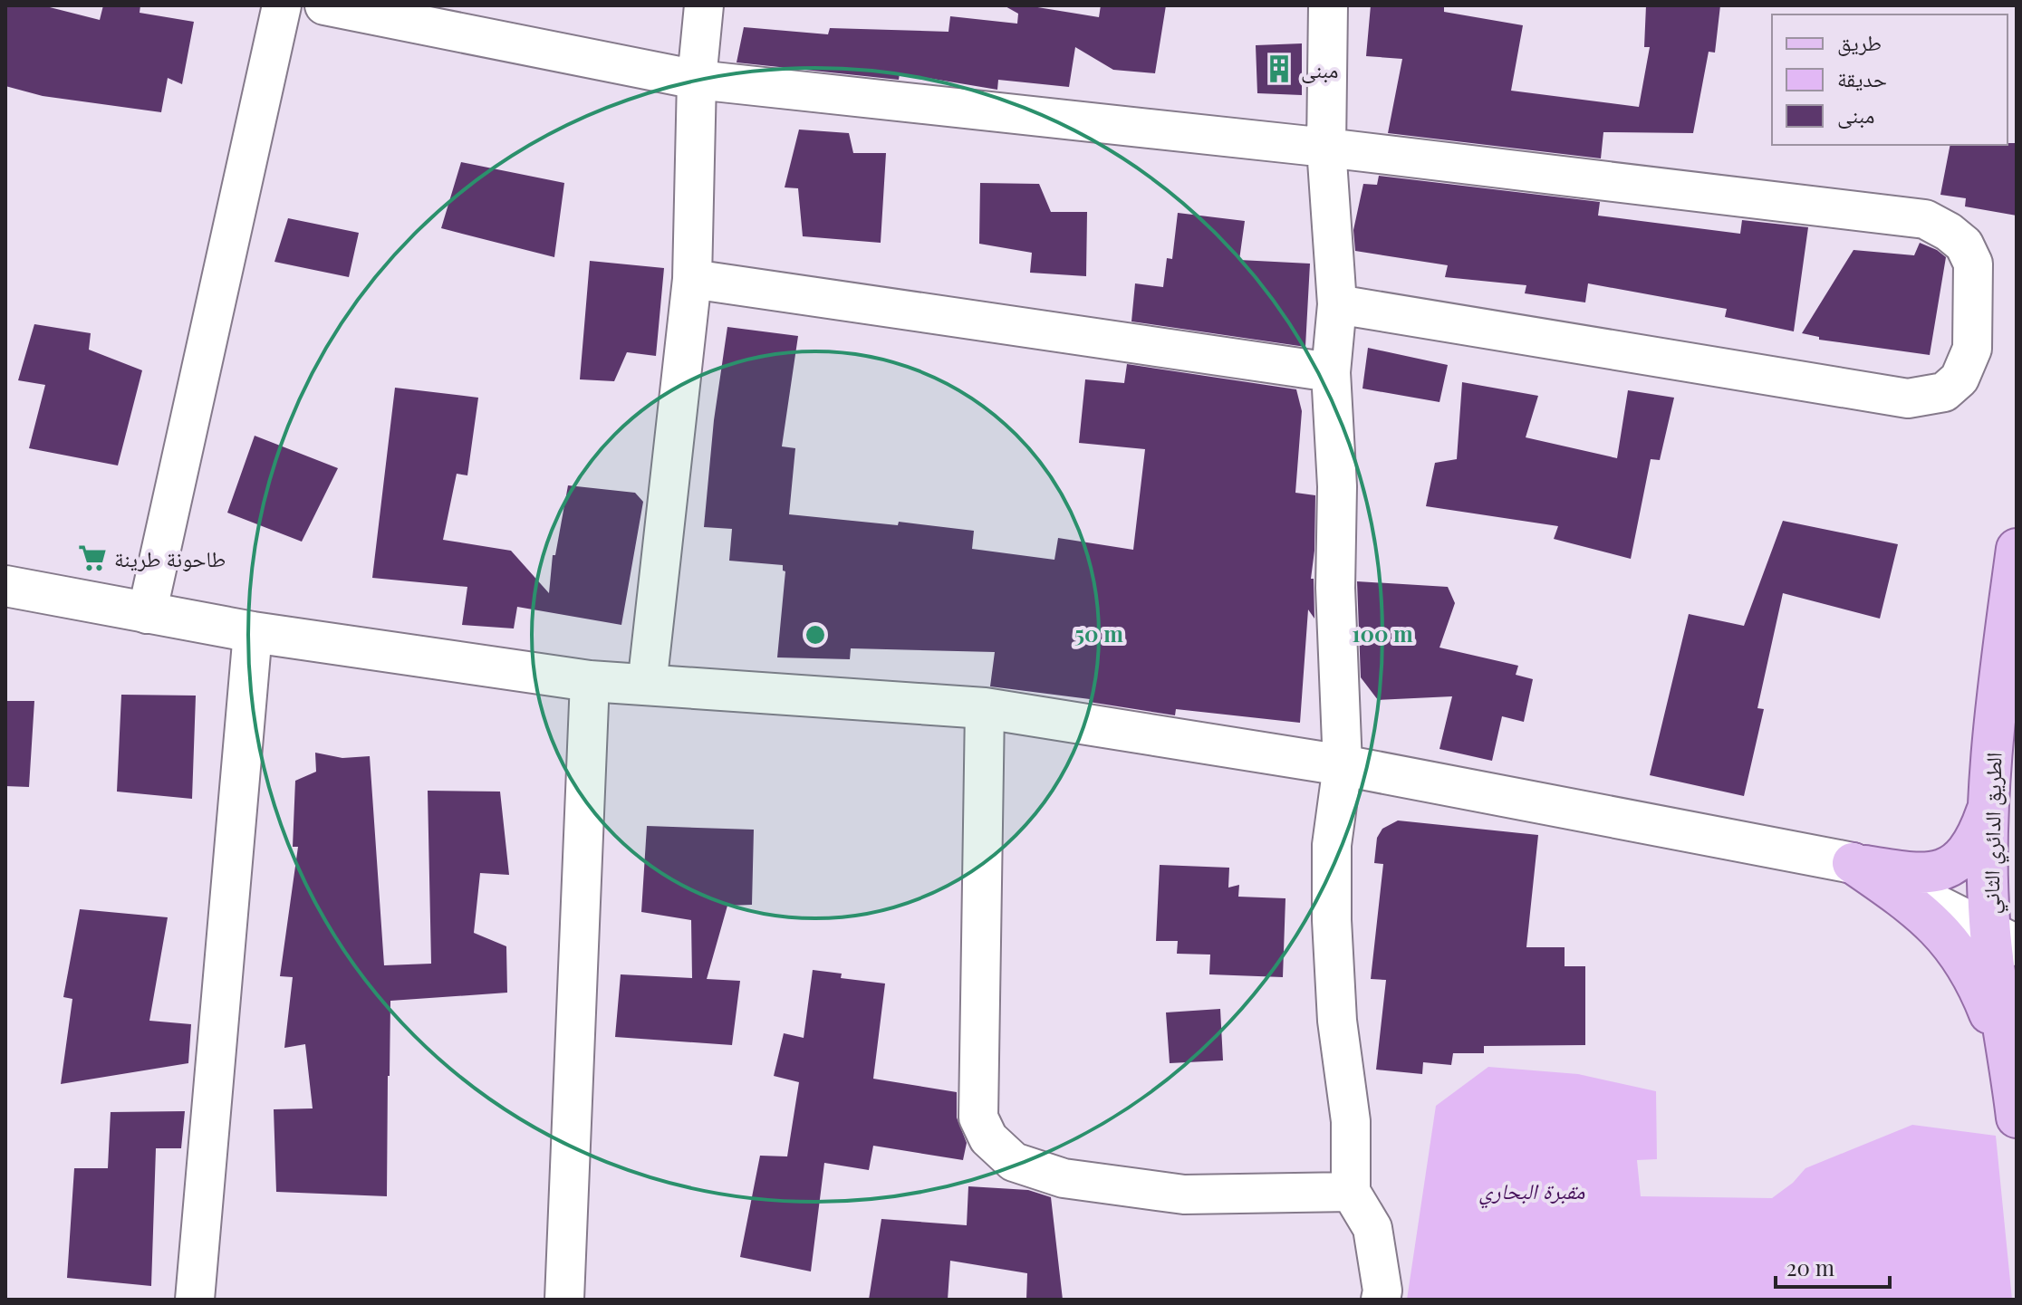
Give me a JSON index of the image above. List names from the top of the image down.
{
  "streets": {
    "main road": ["الطريق الدائري الثاني"]
  },
  "parks": ["مقبرة البحاري"],
  "places": {
    "building": ["مبنى"],
    "supermarket": ["طاحونة طرينة"]
  },
  "legend": ["طريق", "حديقة", "مبنى"],
  "scale_bar": "20 m",
  "rings": ["50 m", "100 m"]
}
